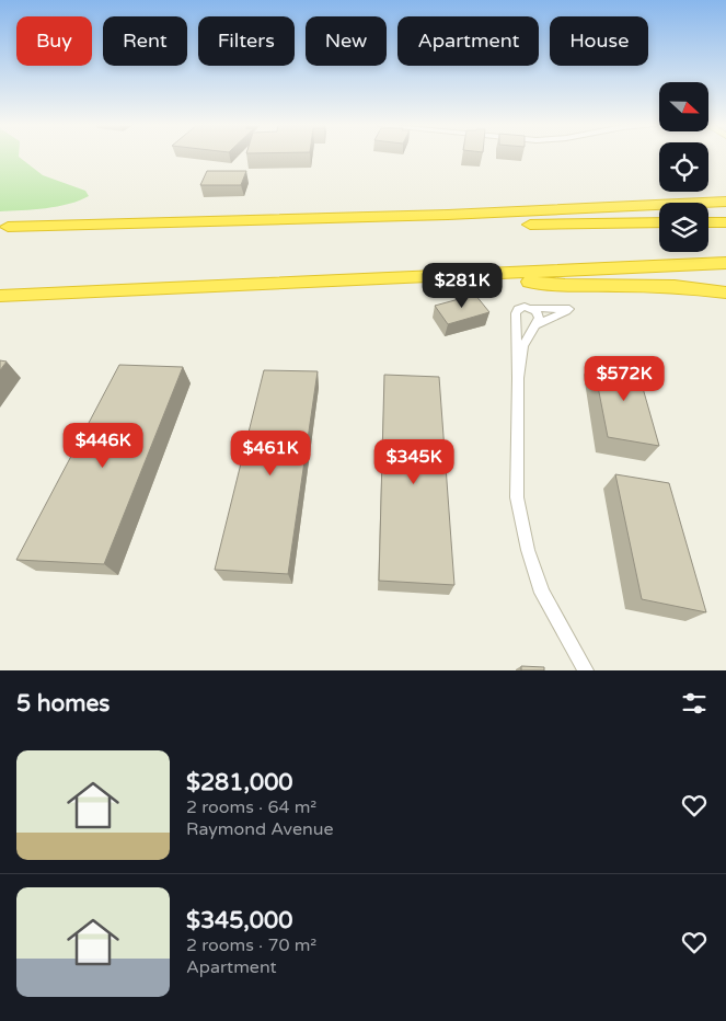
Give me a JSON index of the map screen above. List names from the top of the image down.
{
  "north": "right",
  "page": {
    "chip": [
      "Buy",
      "Rent",
      "Filters",
      "New",
      "Apartment",
      "House"
    ],
    "price": [
      "$281K",
      "$572K",
      "$446K",
      "$461K",
      "$345K"
    ],
    "heading": "5 homes",
    "list": [
      {
        "name": "$281,000",
        "note": "2 rooms · 64 m² · Raymond Avenue"
      },
      {
        "name": "$345,000",
        "note": "2 rooms · 70 m² · Apartment"
      }
    ]
  }
}
